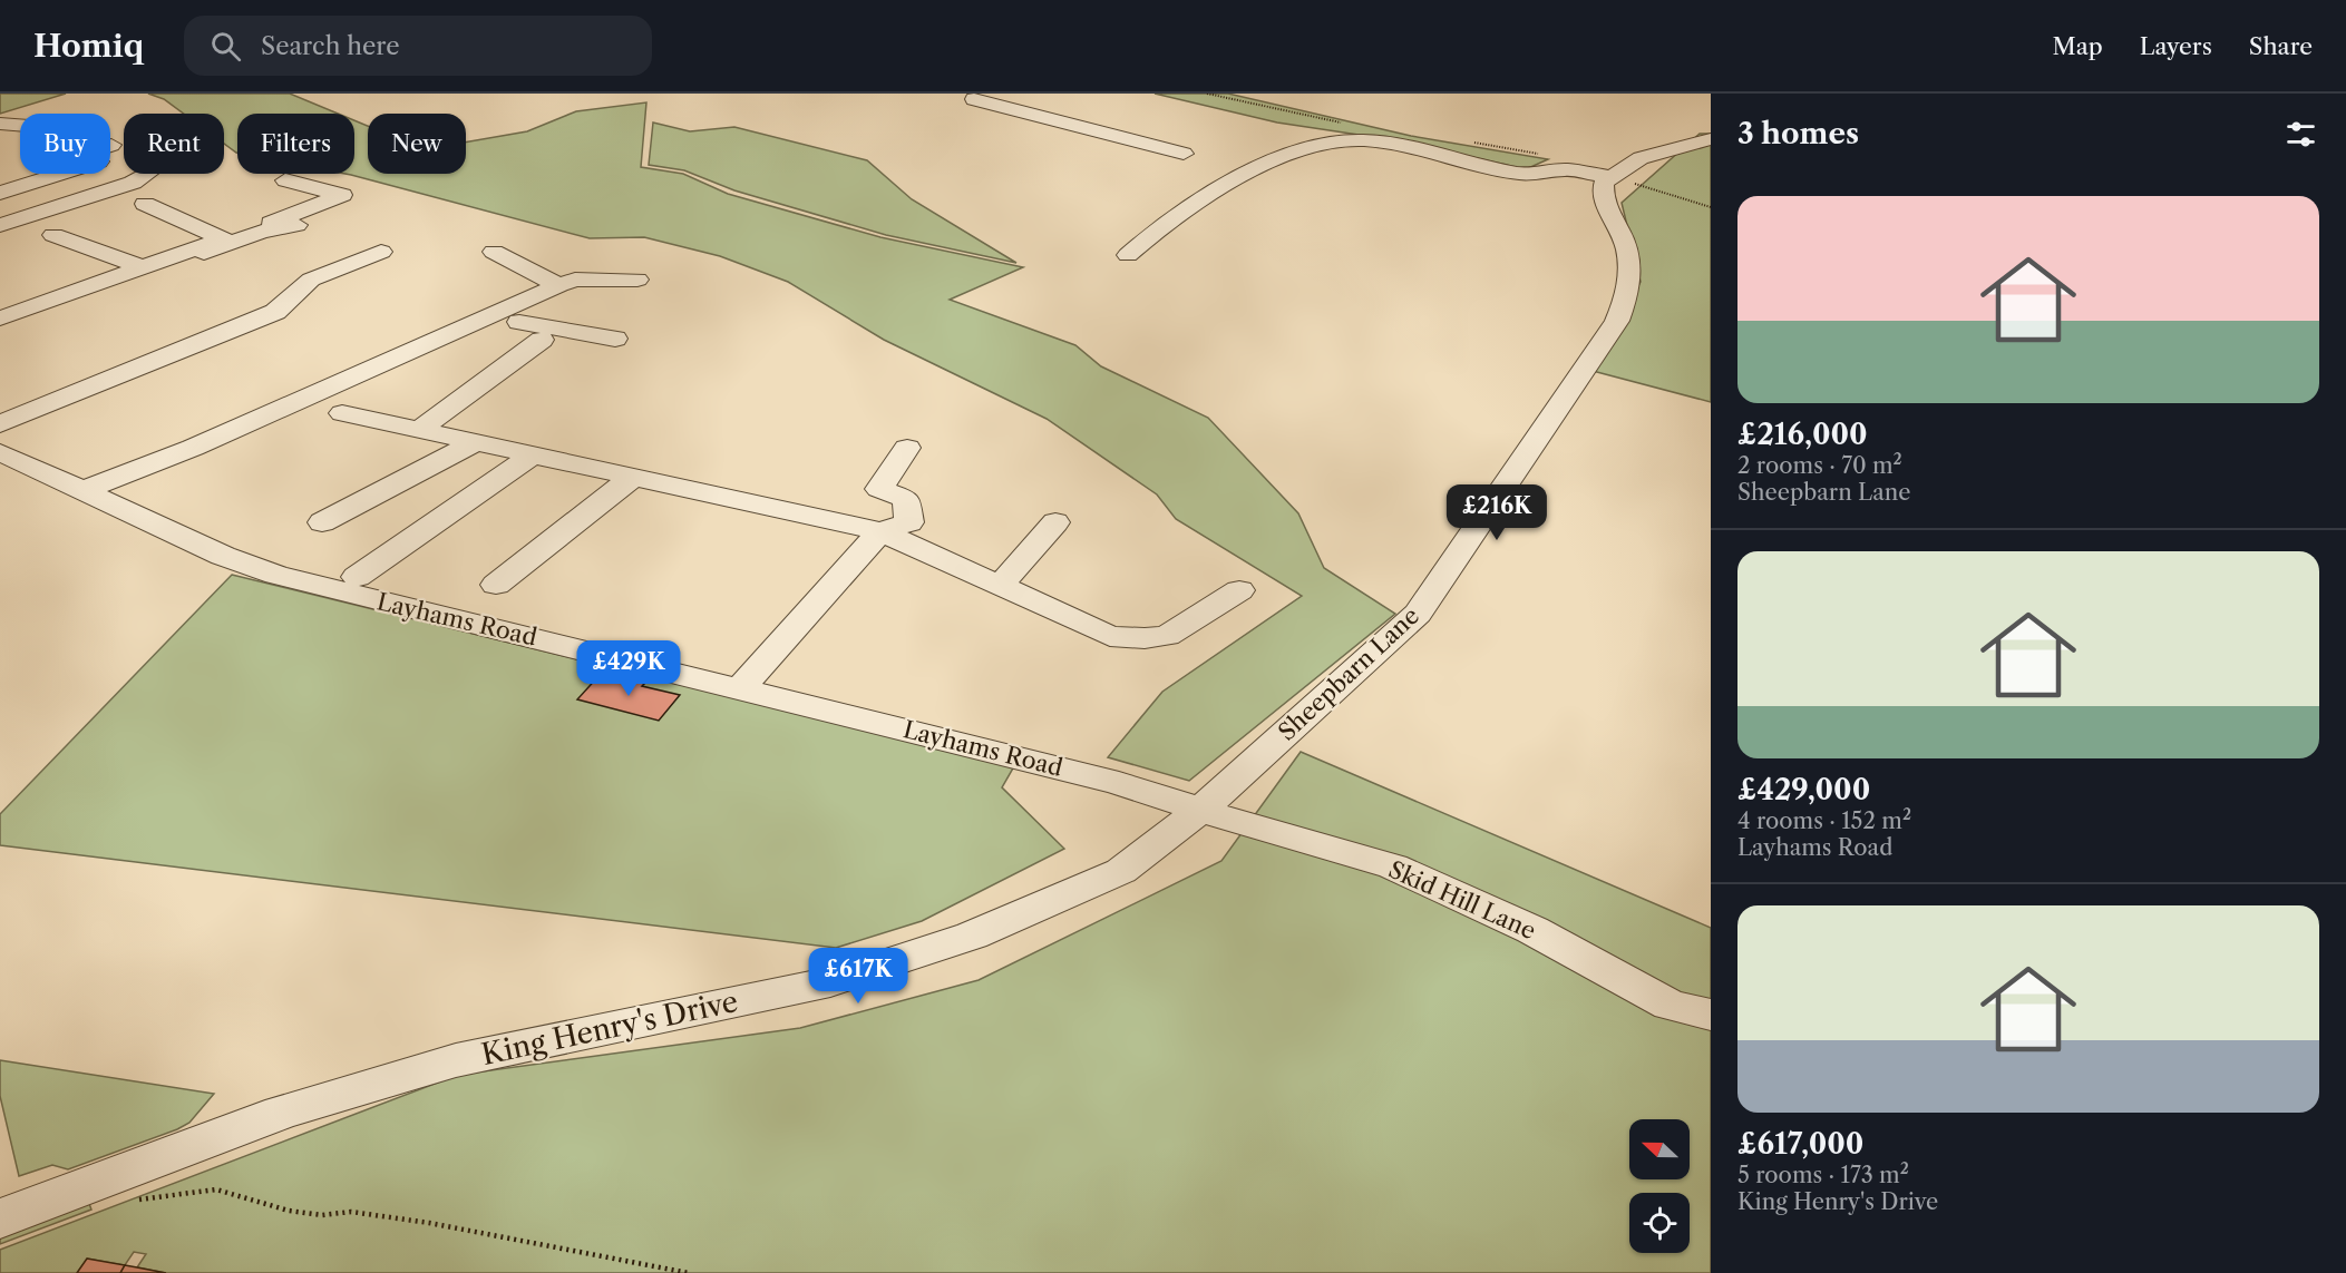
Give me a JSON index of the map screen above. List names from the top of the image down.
{
  "streets": {
    "street": [
      "Layhams Road",
      "Sheepbarn Lane",
      "Skid Hill Lane",
      "King Henry's Drive"
    ]
  },
  "crossings": [
    ["Layhams Road", "Sheepbarn Lane"],
    ["Layhams Road", "Skid Hill Lane"],
    ["Layhams Road", "King Henry's Drive"],
    ["Sheepbarn Lane", "Skid Hill Lane"],
    ["Sheepbarn Lane", "King Henry's Drive"],
    ["Skid Hill Lane", "King Henry's Drive"]
  ],
  "north": "left",
  "page": {
    "header": "Homiq",
    "search": "Search here",
    "nav": ["Map", "Layers", "Share"],
    "heading": "3 homes",
    "chip": [
      "Buy",
      "Rent",
      "Filters",
      "New"
    ],
    "list": [
      {
        "name": "£216,000",
        "note": "2 rooms · 70 m² · Sheepbarn Lane"
      },
      {
        "name": "£429,000",
        "note": "4 rooms · 152 m² · Layhams Road"
      },
      {
        "name": "£617,000",
        "note": "5 rooms · 173 m² · King Henry's Drive"
      }
    ],
    "price": ["£216K", "£429K", "£617K"]
  }
}
